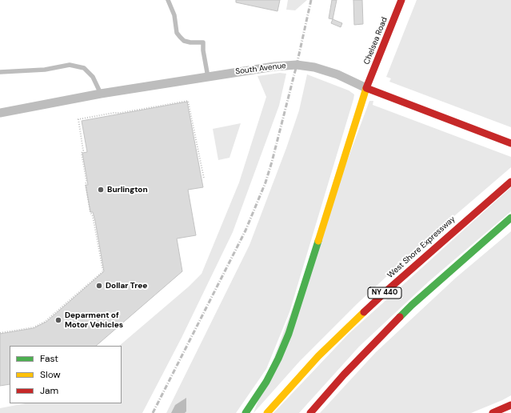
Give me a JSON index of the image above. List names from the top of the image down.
{
  "streets": {
    "main road": [
      "Chelsea Road",
      "South Avenue",
      "West Shore Expressway",
      "NY 440"
    ]
  },
  "crossings": [
    ["Chelsea Road", "South Avenue"]
  ],
  "places": ["Burlington", "Dollar Tree", "Deparment of Motor Vehicles"],
  "legend": ["Fast", "Slow", "Jam"]
}
